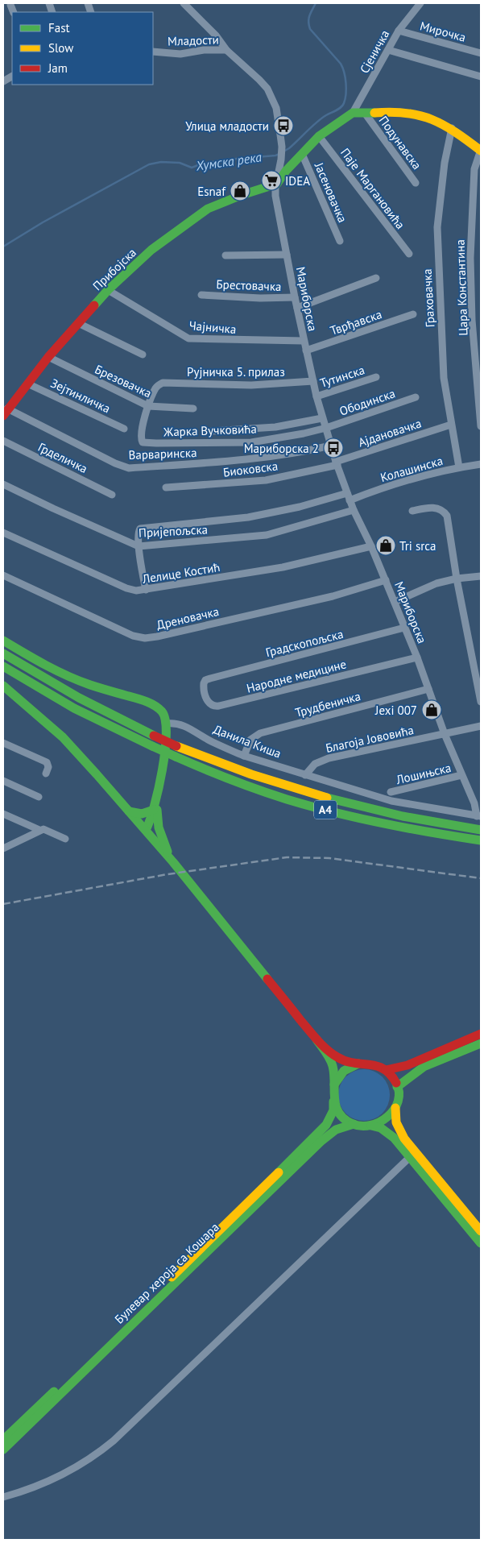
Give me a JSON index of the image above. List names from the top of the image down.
{
  "streets": {
    "main road": ["Прибојска", "A4", "Булевар хероја са Кошара"],
    "street": [
      "Мирочка",
      "Младости",
      "Сјеничка",
      "Подунавска",
      "Паје Маргановића",
      "Јасеновачка",
      "Брестовачка",
      "Цара Константина",
      "Граховачка",
      "Мариборска",
      "Тврђавска",
      "Чајничка",
      "Рујничка 5. прилаз",
      "Тутинска",
      "Брезовачка",
      "Зејтинличка",
      "Ободинска",
      "Жарка Вучковића",
      "Ајдановачка",
      "Варваринска",
      "Грделичка",
      "Биоковска",
      "Колашинска",
      "Пријепољска",
      "Лелице Костић",
      "Дреновачка",
      "Градскопољска",
      "Народне медицине",
      "Трудбеничка",
      "Благоја Јововића",
      "Данила Киша",
      "Лошињска"
    ]
  },
  "crossings": [
    ["Мирочка", "Сјеничка"],
    ["Младости", "Прибојска"],
    ["Младости", "Мариборска"],
    ["Прибојска", "Мариборска"],
    ["Прибојска", "Чајничка"],
    ["Прибојска", "Брезовачка"],
    ["Прибојска", "Зејтинличка"],
    ["Прибојска", "Варваринска"],
    ["Брестовачка", "Мариборска"],
    ["Граховачка", "Ајдановачка"],
    ["Граховачка", "Колашинска"],
    ["Мариборска", "Тврђавска"],
    ["Мариборска", "Чајничка"],
    ["Мариборска", "Рујничка 5. прилаз"],
    ["Мариборска", "Тутинска"],
    ["Мариборска", "Ободинска"],
    ["Мариборска", "Жарка Вучковића"],
    ["Мариборска", "Ајдановачка"],
    ["Мариборска", "Варваринска"],
    ["Мариборска", "Биоковска"],
    ["Мариборска", "Колашинска"],
    ["Мариборска", "Пријепољска"],
    ["Мариборска", "Лелице Костић"],
    ["Мариборска", "Дреновачка"],
    ["Мариборска", "Градскопољска"],
    ["Мариборска", "Народне медицине"],
    ["Мариборска", "Трудбеничка"],
    ["Мариборска", "Благоја Јововића"],
    ["Мариборска", "Данила Киша"],
    ["Мариборска", "Лошињска"],
    ["Рујничка 5. прилаз", "Брезовачка"],
    ["Рујничка 5. прилаз", "Жарка Вучковића"],
    ["Брезовачка", "Жарка Вучковића"],
    ["Ободинска", "Жарка Вучковића"],
    ["Ајдановачка", "Биоковска"],
    ["Колашинска", "Пријепољска"],
    ["Градскопољска", "Народне медицине"],
    ["Трудбеничка", "Данила Киша"],
    ["Благоја Јововића", "Данила Киша"]
  ],
  "water": ["Хумска река"],
  "places": {
    "bus stop": ["Улица младости", "Мариборска 2"],
    "supermarket": ["IDEA"],
    "shop": ["Esnaf", "Tri srca", "Jexi 007"]
  },
  "legend": ["Fast", "Slow", "Jam"]
}
